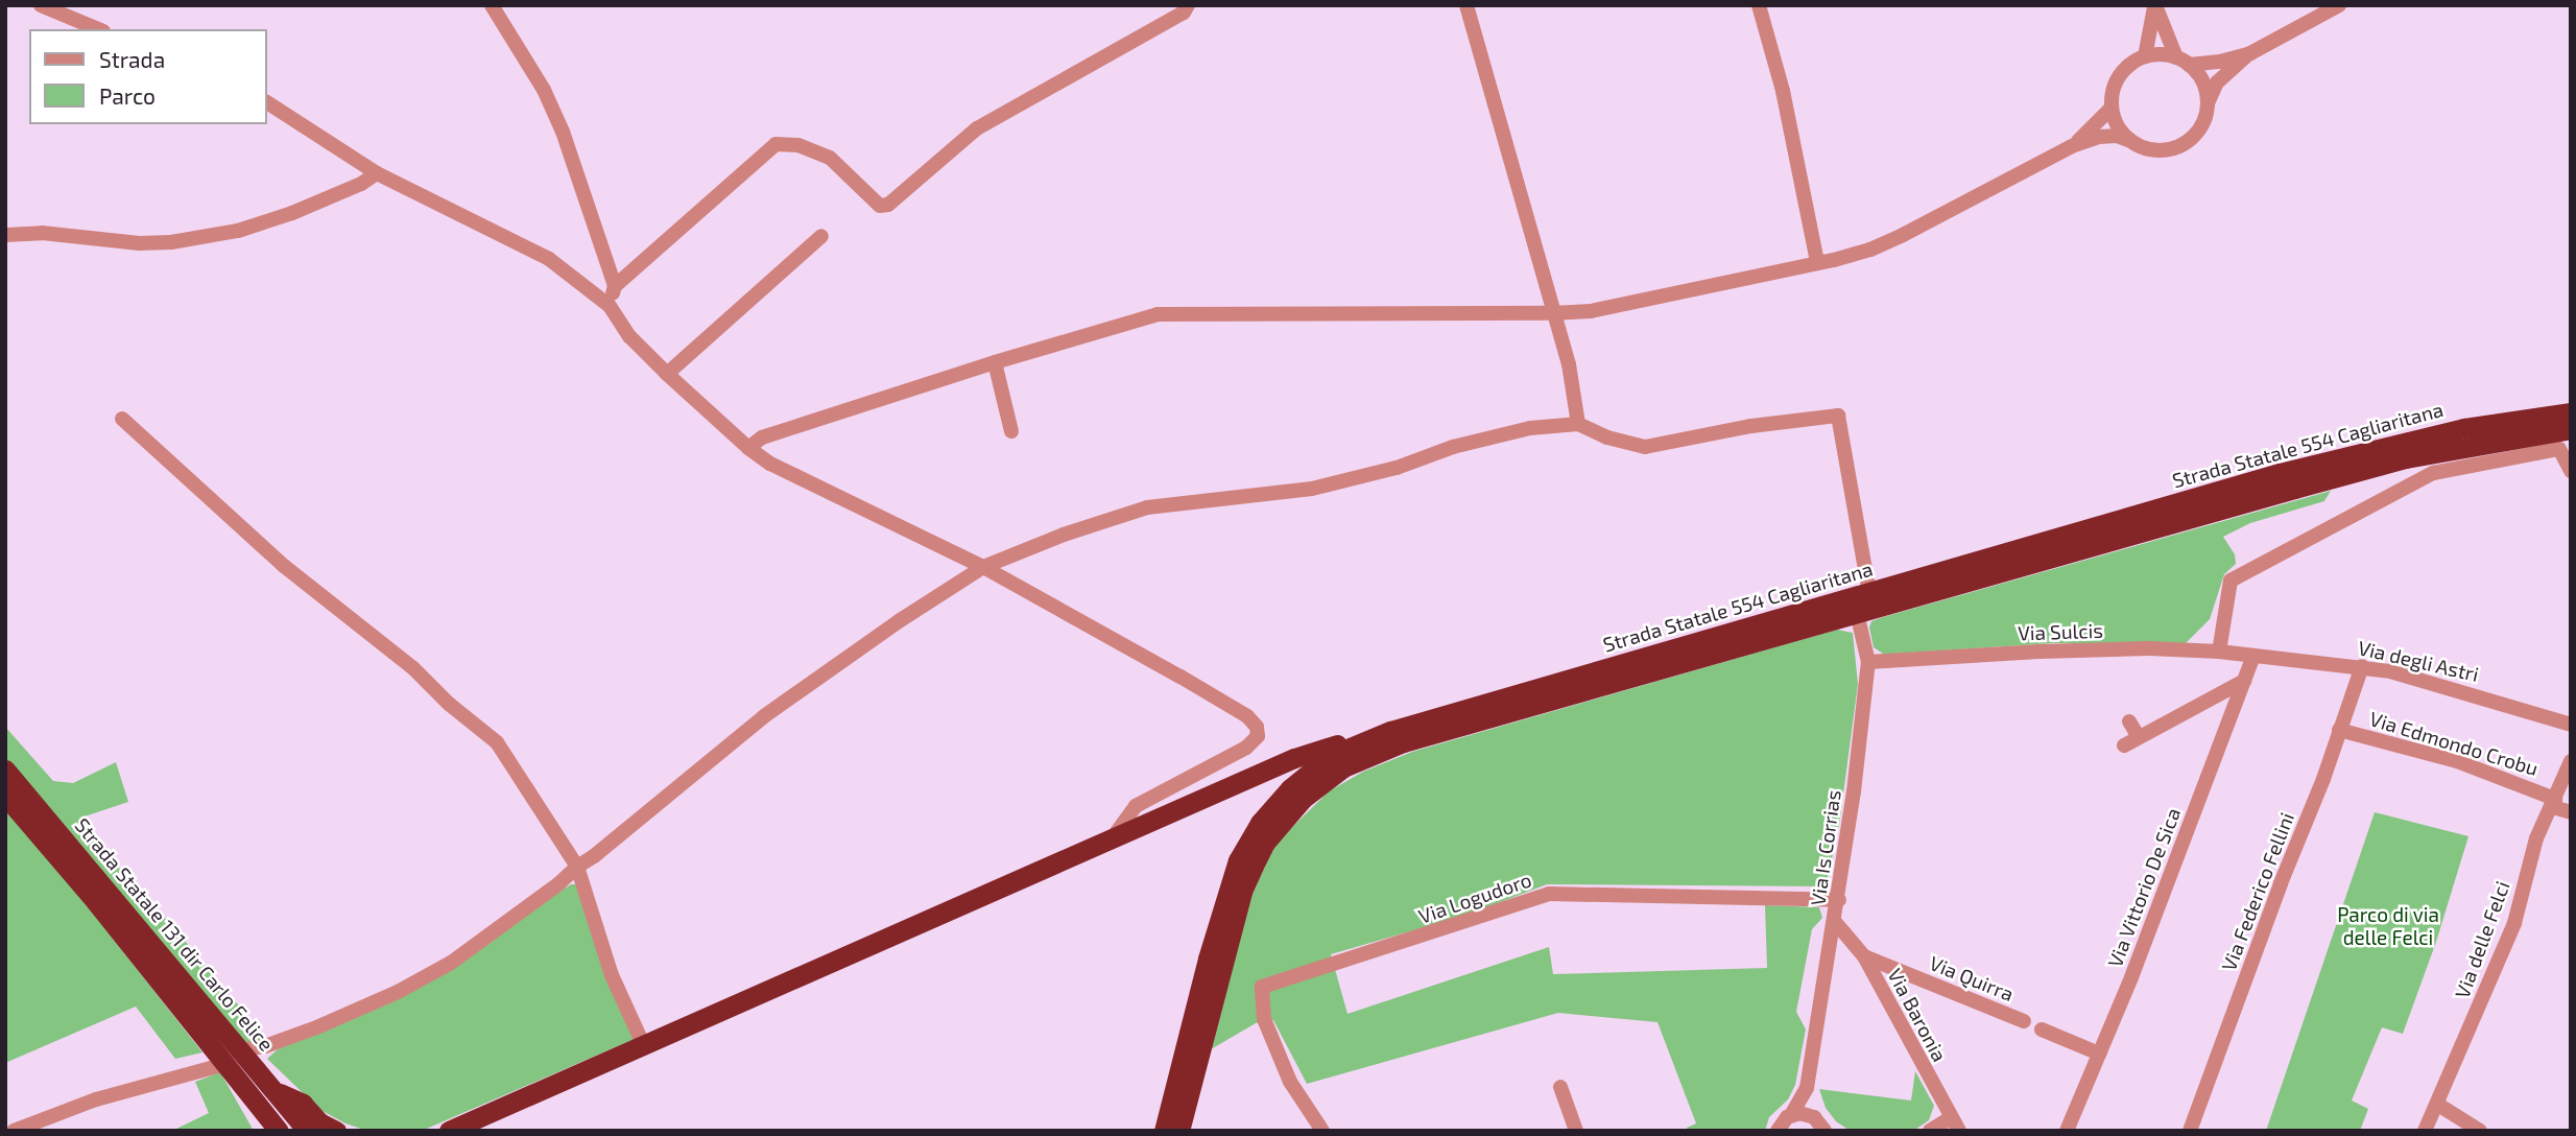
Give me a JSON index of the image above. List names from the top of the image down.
{
  "streets": {
    "highway": ["Strada Statale 554 Cagliaritana", "Strada Statale 131 dir Carlo Felice"],
    "street": [
      "Via Sulcis",
      "Via degli Astri",
      "Via Edmondo Crobu",
      "Via Is Corrias",
      "Via Vittorio De Sica",
      "Via Federico Fellini",
      "Via Logudoro",
      "Via delle Felci",
      "Via Quirra",
      "Via Baronia"
    ]
  },
  "crossings": [
    ["Strada Statale 554 Cagliaritana", "Via Is Corrias"],
    ["Via Sulcis", "Via degli Astri"],
    ["Via Sulcis", "Via Is Corrias"],
    ["Via Sulcis", "Via Vittorio De Sica"],
    ["Via degli Astri", "Via Vittorio De Sica"],
    ["Via degli Astri", "Via Federico Fellini"],
    ["Via Edmondo Crobu", "Via Federico Fellini"],
    ["Via Edmondo Crobu", "Via delle Felci"],
    ["Via Is Corrias", "Via Logudoro"],
    ["Via Is Corrias", "Via Baronia"],
    ["Via Quirra", "Via Baronia"]
  ],
  "parks": ["Parco di via delle Felci"],
  "legend": ["Strada", "Parco"]
}
